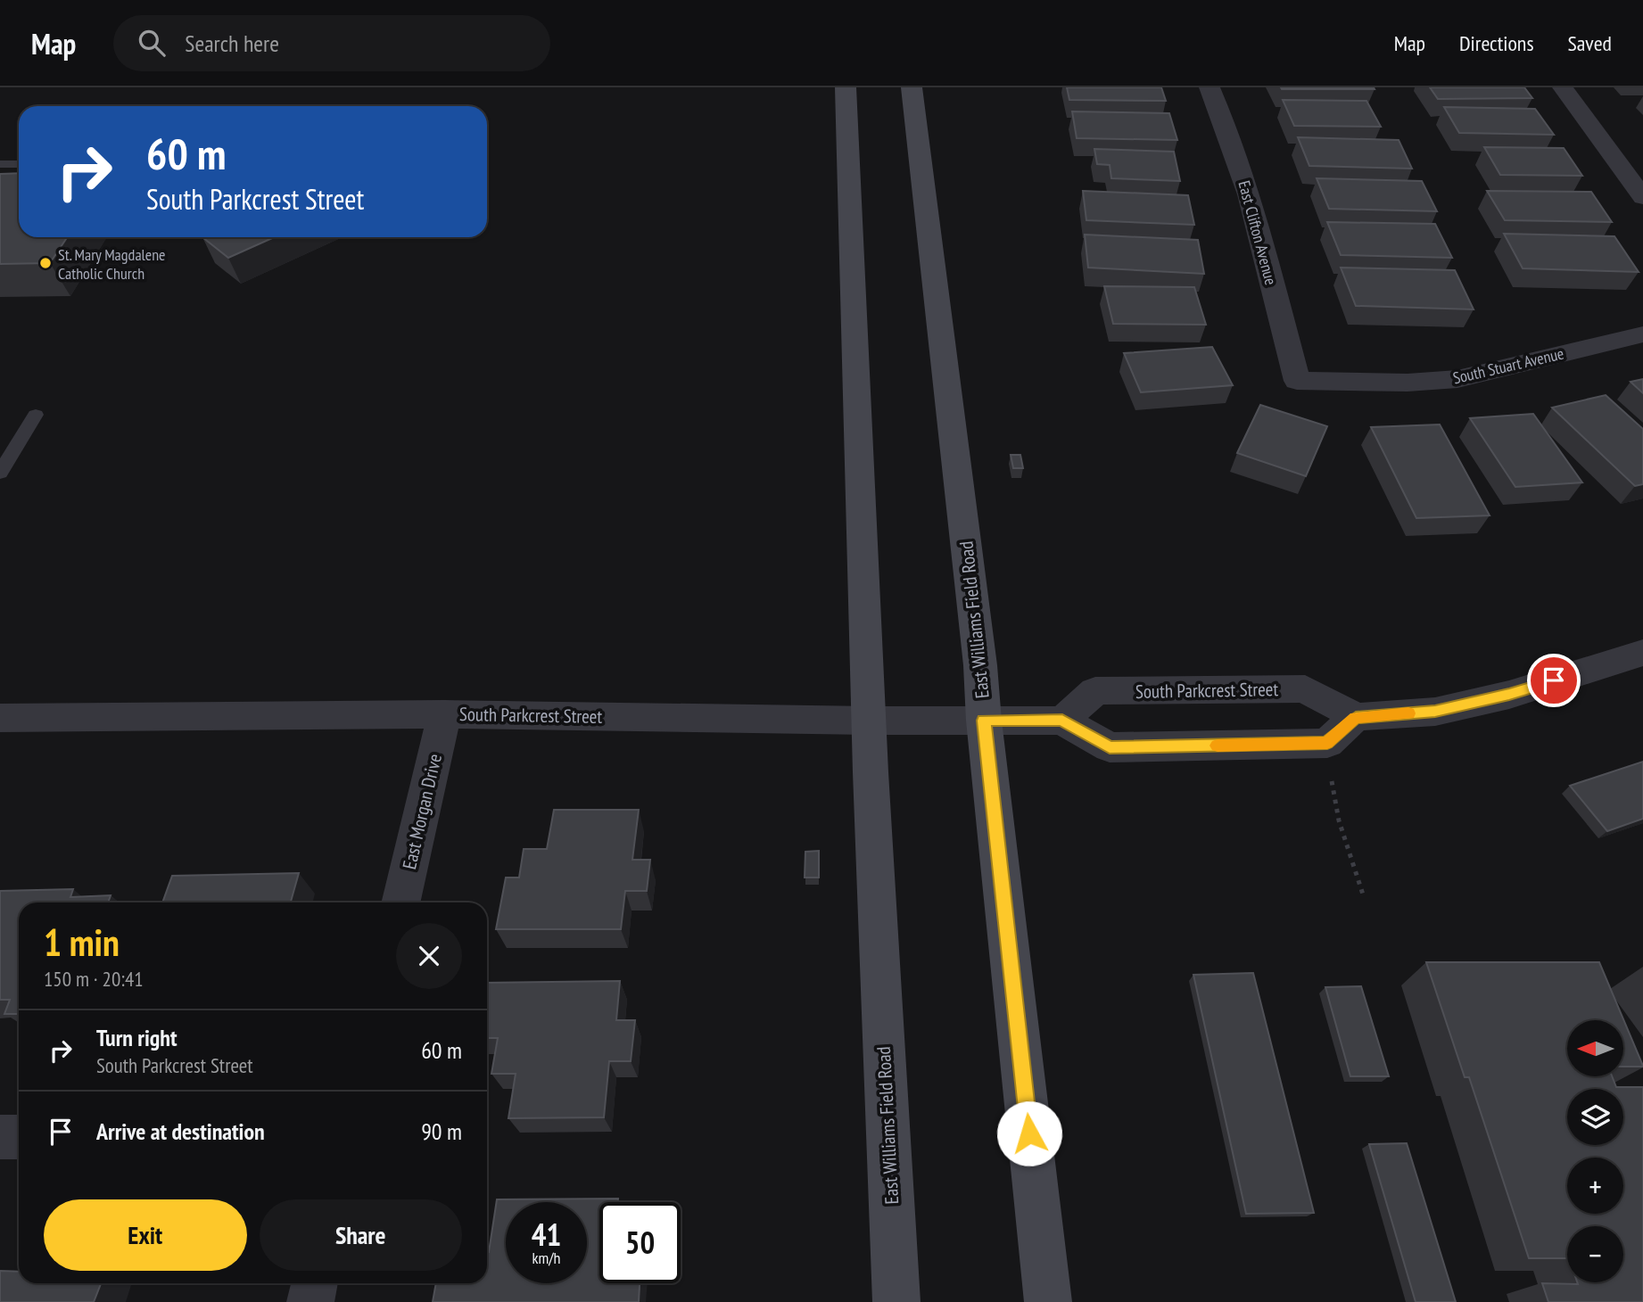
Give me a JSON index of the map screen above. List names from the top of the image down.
{
  "streets": {
    "main road": ["East Williams Field Road"],
    "street": [
      "East Clifton Avenue",
      "South Stuart Avenue",
      "South Parkcrest Street",
      "East Morgan Drive"
    ]
  },
  "crossings": [
    ["East Clifton Avenue", "South Stuart Avenue"],
    ["East Williams Field Road", "South Parkcrest Street"],
    ["South Parkcrest Street", "East Morgan Drive"]
  ],
  "places": ["St. Mary Magdalene Catholic Church"],
  "north": "left",
  "page": {
    "header": "Map",
    "search": "Search here",
    "nav": ["Map", "Directions", "Saved"],
    "turn": ["60 m", "South Parkcrest Street"],
    "heading": ["1 min", "150 m · 20:41"],
    "list": [
      {
        "name": "Turn right",
        "note": "South Parkcrest Street",
        "value": "60 m"
      },
      {
        "name": "Arrive at destination",
        "value": "90 m"
      }
    ],
    "map_buttons": ["+", "−"],
    "buttons": ["Exit", "Share"],
    "speed": "41 km/h",
    "limit": "50"
  }
}
